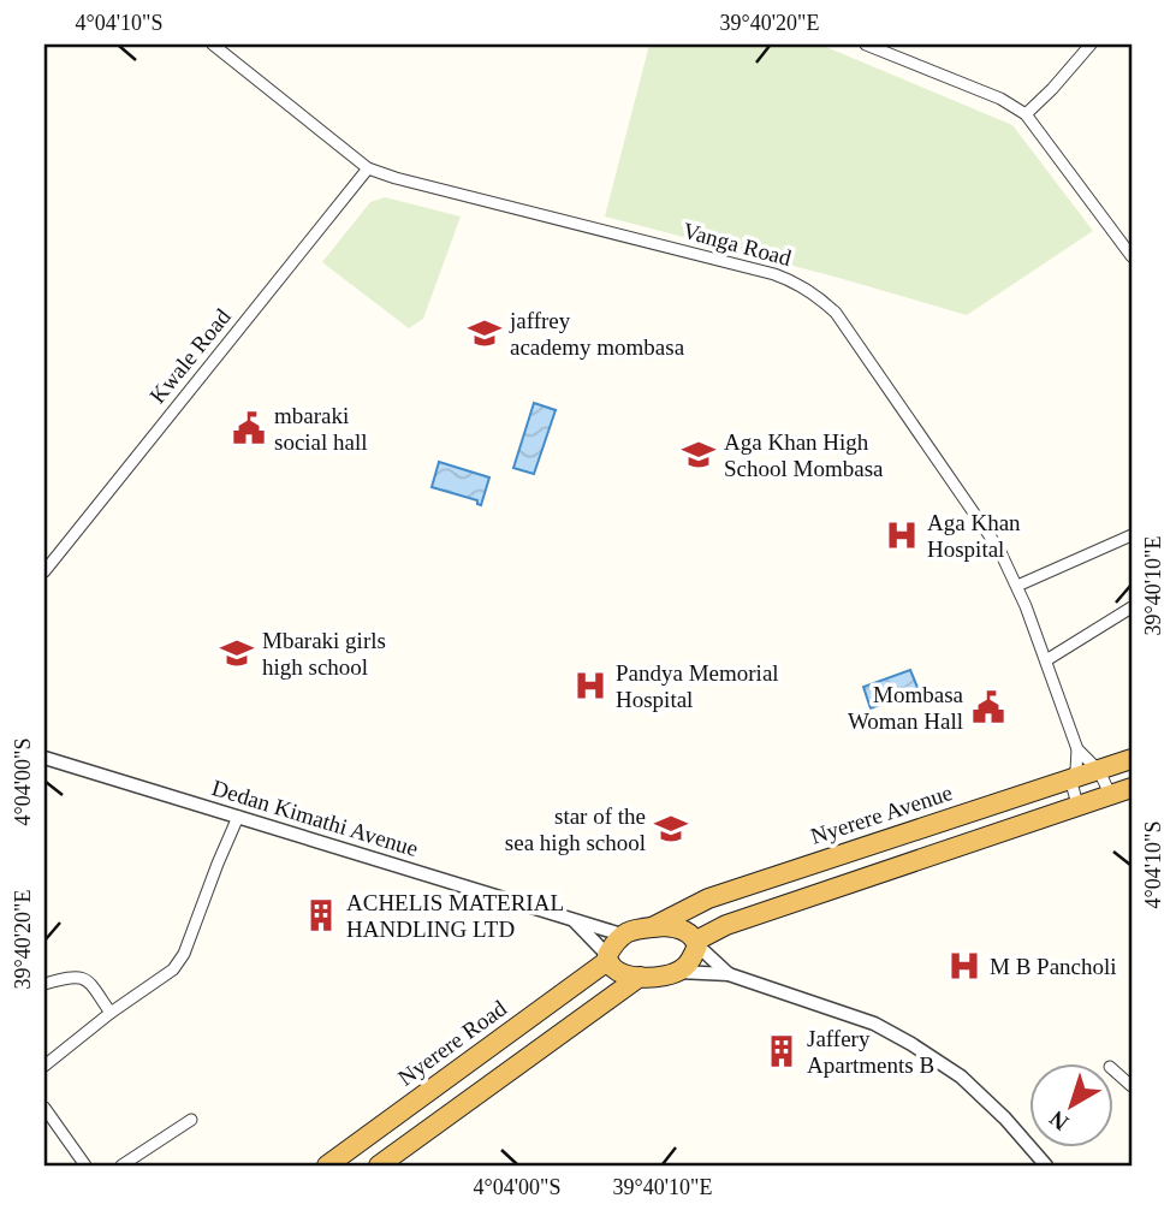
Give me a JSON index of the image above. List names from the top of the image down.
{
  "streets": {
    "highway": ["Nyerere Avenue", "Nyerere Road"],
    "street": ["Vanga Road", "Kwale Road", "Dedan Kimathi Avenue"]
  },
  "crossings": [
    ["Vanga Road", "Kwale Road"],
    ["Vanga Road", "Nyerere Avenue"],
    ["Dedan Kimathi Avenue", "Nyerere Road"]
  ],
  "places": {
    "school or university": [
      "jaffrey academy mombasa",
      "Aga Khan High School Mombasa",
      "Mbaraki girls high school",
      "star of the sea high school"
    ],
    "public building": ["mbaraki social hall", "Mombasa Woman Hall"],
    "hospital": ["Aga Khan Hospital", "Pandya Memorial Hospital", "M B Pancholi"],
    "building": ["ACHELIS MATERIAL HANDLING LTD", "Jaffery Apartments B"]
  },
  "north": "bottom left",
  "coordinates": [
    "4°04'10\"S",
    "39°40'20\"E",
    "39°40'10\"E",
    "4°04'00\"S"
  ]
}
